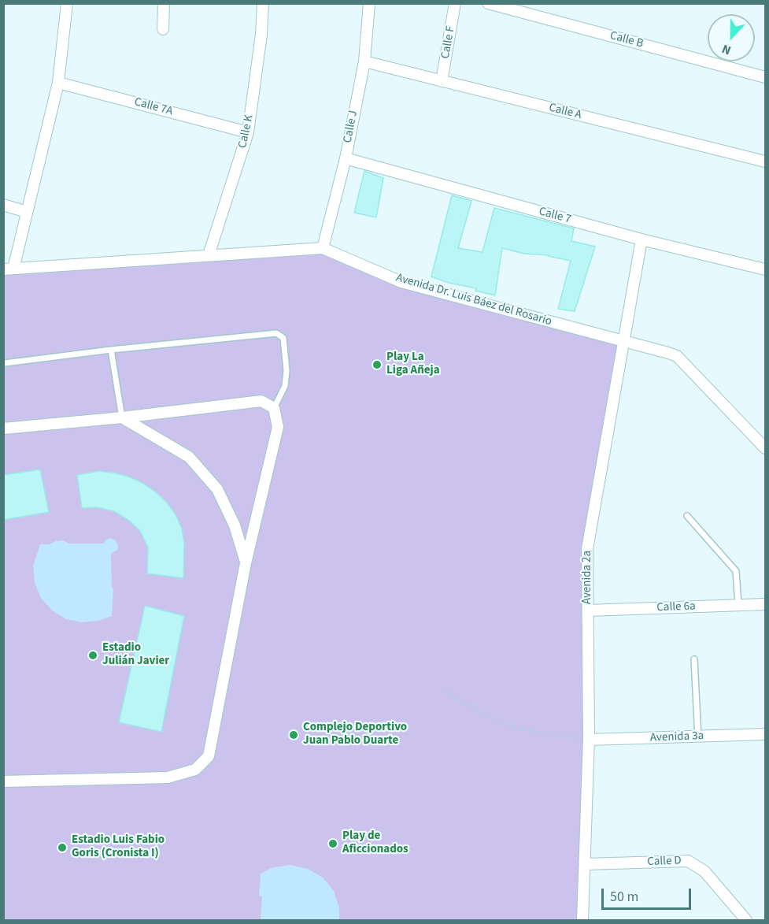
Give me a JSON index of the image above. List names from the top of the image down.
{
  "streets": {
    "street": [
      "Calle B",
      "Calle F",
      "Calle 7A",
      "Calle A",
      "Calle J",
      "Calle K",
      "Calle 7",
      "Avenida Dr. Luis Báez del Rosario",
      "Avenida 2a",
      "Calle 6a",
      "Avenida 3a",
      "Calle D"
    ]
  },
  "crossings": [
    ["Calle F", "Calle A"],
    ["Calle 7A", "Calle K"],
    ["Calle A", "Calle J"],
    ["Calle J", "Calle 7"],
    ["Calle J", "Avenida Dr. Luis Báez del Rosario"],
    ["Calle K", "Avenida Dr. Luis Báez del Rosario"],
    ["Calle 7", "Avenida 2a"],
    ["Avenida Dr. Luis Báez del Rosario", "Avenida 2a"],
    ["Avenida 2a", "Calle 6a"],
    ["Avenida 2a", "Avenida 3a"],
    ["Avenida 2a", "Calle D"]
  ],
  "places": [
    "Play La Liga Añeja",
    "Estadio Julián Javier",
    "Complejo Deportivo Juan Pablo Duarte",
    "Play de Aficcionados",
    "Estadio Luis Fabio Goris (Cronista I)"
  ],
  "scale_bar": "50 m",
  "north": "bottom"
}
